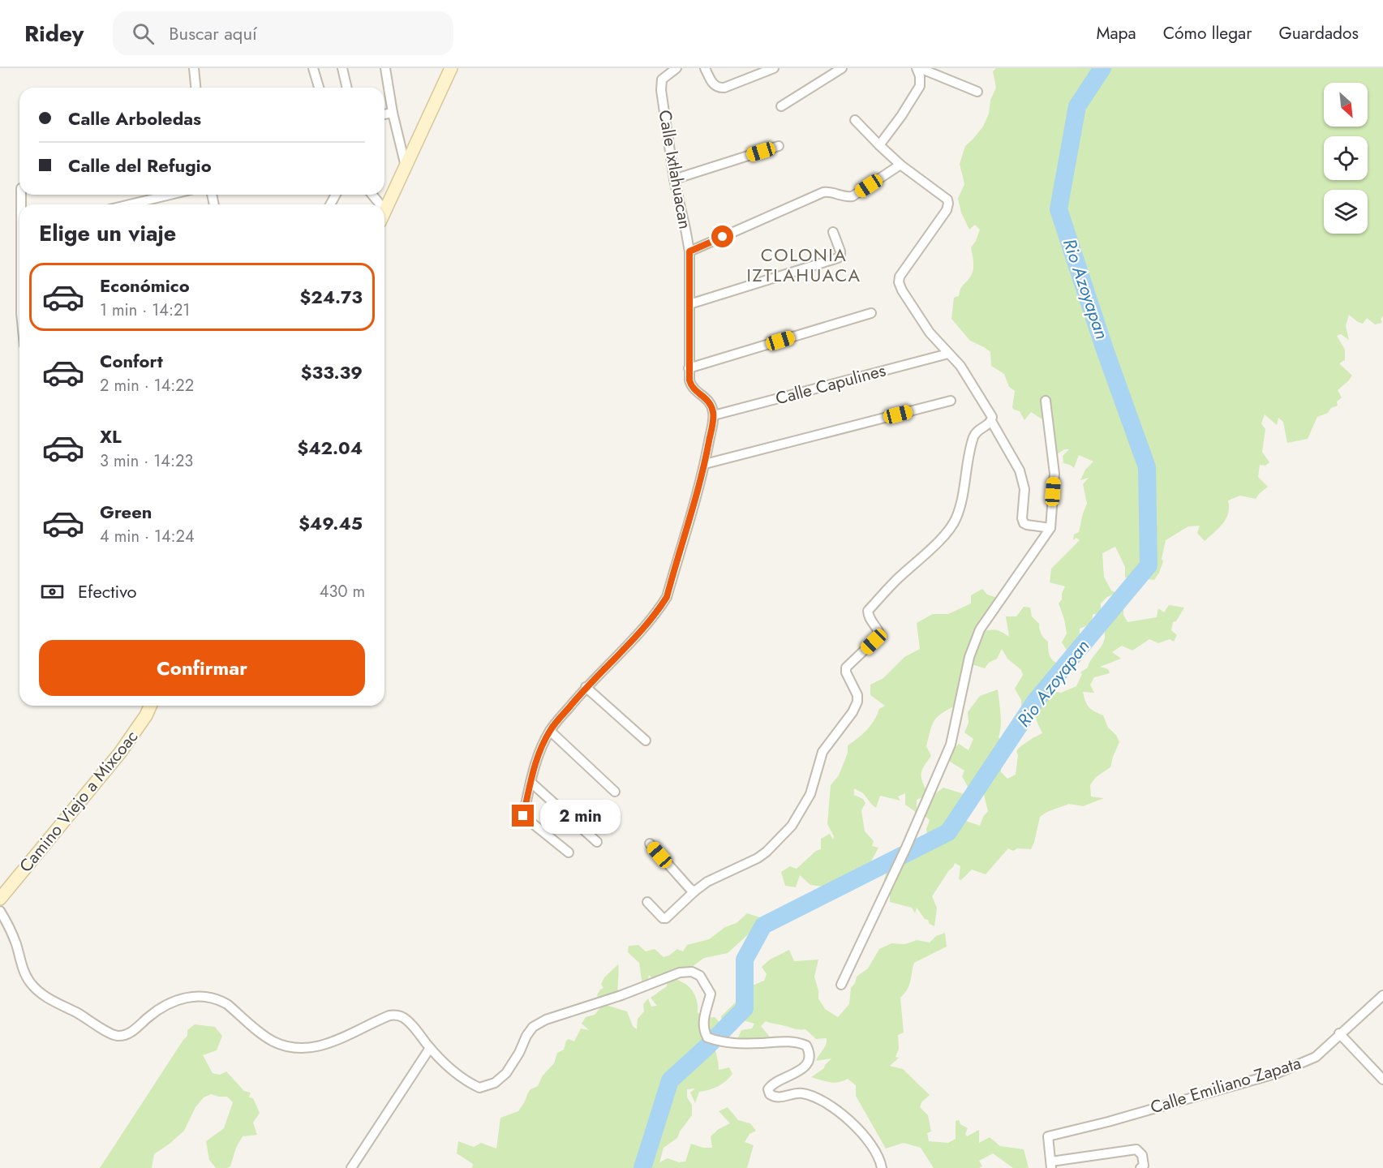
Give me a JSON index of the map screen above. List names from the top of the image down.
{
  "streets": {
    "main road": ["Camino Viejo a Mixcoac"],
    "street": ["Calle Ixtlahuacan", "Calle Capulines", "Calle Emiliano Zapata"]
  },
  "crossings": [
    ["Calle Ixtlahuacan", "Calle Capulines"]
  ],
  "districts": ["COLONIA IZTLAHUACA"],
  "water": ["Rio Azoyapan"],
  "north": "bottom right",
  "page": {
    "header": "Ridey",
    "search": "Buscar aquí",
    "nav": ["Mapa", "Cómo llegar", "Guardados"],
    "banner": ["Calle Arboledas", "Calle del Refugio"],
    "heading": "Elige un viaje",
    "list": [
      {
        "name": "Económico",
        "note": "1 min · 14:21",
        "value": "$24.73"
      },
      {
        "name": "Confort",
        "note": "2 min · 14:22",
        "value": "$33.39"
      },
      {
        "name": "XL",
        "note": "3 min · 14:23",
        "value": "$42.04"
      },
      {
        "name": "Green",
        "note": "4 min · 14:24",
        "value": "$49.45"
      }
    ],
    "pay": ["Efectivo", "430 m"],
    "buttons": "Confirmar",
    "bubble": "2 min"
  }
}
